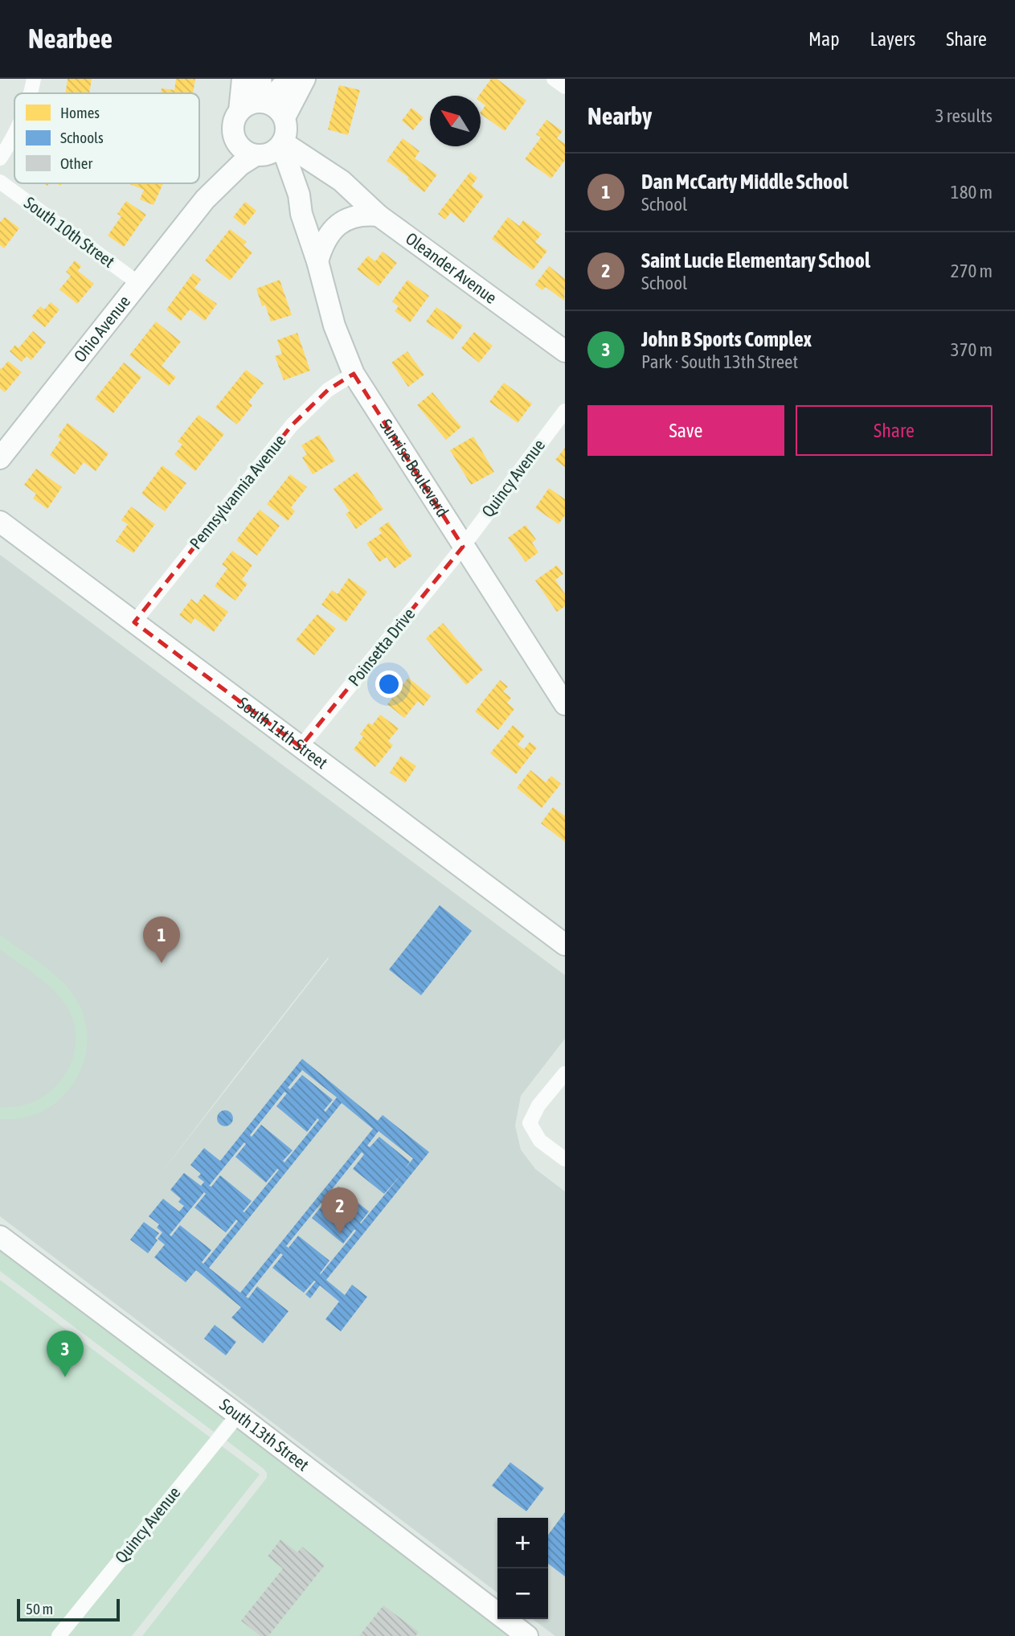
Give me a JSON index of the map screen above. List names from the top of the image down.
{
  "streets": {
    "street": [
      "South 10th Street",
      "Oleander Avenue",
      "Ohio Avenue",
      "Sunrise Boulevard",
      "Quincy Avenue",
      "Pennsylvannia Avenue",
      "Poinsetta Drive",
      "South 11th Street",
      "South 13th Street"
    ]
  },
  "crossings": [
    ["South 10th Street", "Ohio Avenue"],
    ["Oleander Avenue", "Ohio Avenue"],
    ["Oleander Avenue", "Sunrise Boulevard"],
    ["Ohio Avenue", "Sunrise Boulevard"],
    ["Sunrise Boulevard", "Quincy Avenue"],
    ["Sunrise Boulevard", "Pennsylvannia Avenue"],
    ["Sunrise Boulevard", "Poinsetta Drive"],
    ["Quincy Avenue", "Poinsetta Drive"],
    ["Quincy Avenue", "South 13th Street"],
    ["Pennsylvannia Avenue", "South 11th Street"],
    ["Poinsetta Drive", "South 11th Street"]
  ],
  "legend": ["Homes", "Schools", "Other"],
  "scale_bar": "50 m",
  "north": "top left",
  "page": {
    "header": "Nearbee",
    "nav": ["Map", "Layers", "Share"],
    "heading": ["Nearby", "3 results"],
    "list": [
      {
        "mark": "1",
        "name": "Dan McCarty Middle School",
        "note": "School",
        "value": "180 m"
      },
      {
        "mark": "2",
        "name": "Saint Lucie Elementary School",
        "note": "School",
        "value": "270 m"
      },
      {
        "mark": "3",
        "name": "John B Sports Complex",
        "note": "Park · South 13th Street",
        "value": "370 m"
      }
    ],
    "buttons": ["Save", "Share"],
    "pins": ["1", "2", "3"],
    "map_buttons": ["+", "−"],
    "scale": "50 m"
  }
}
